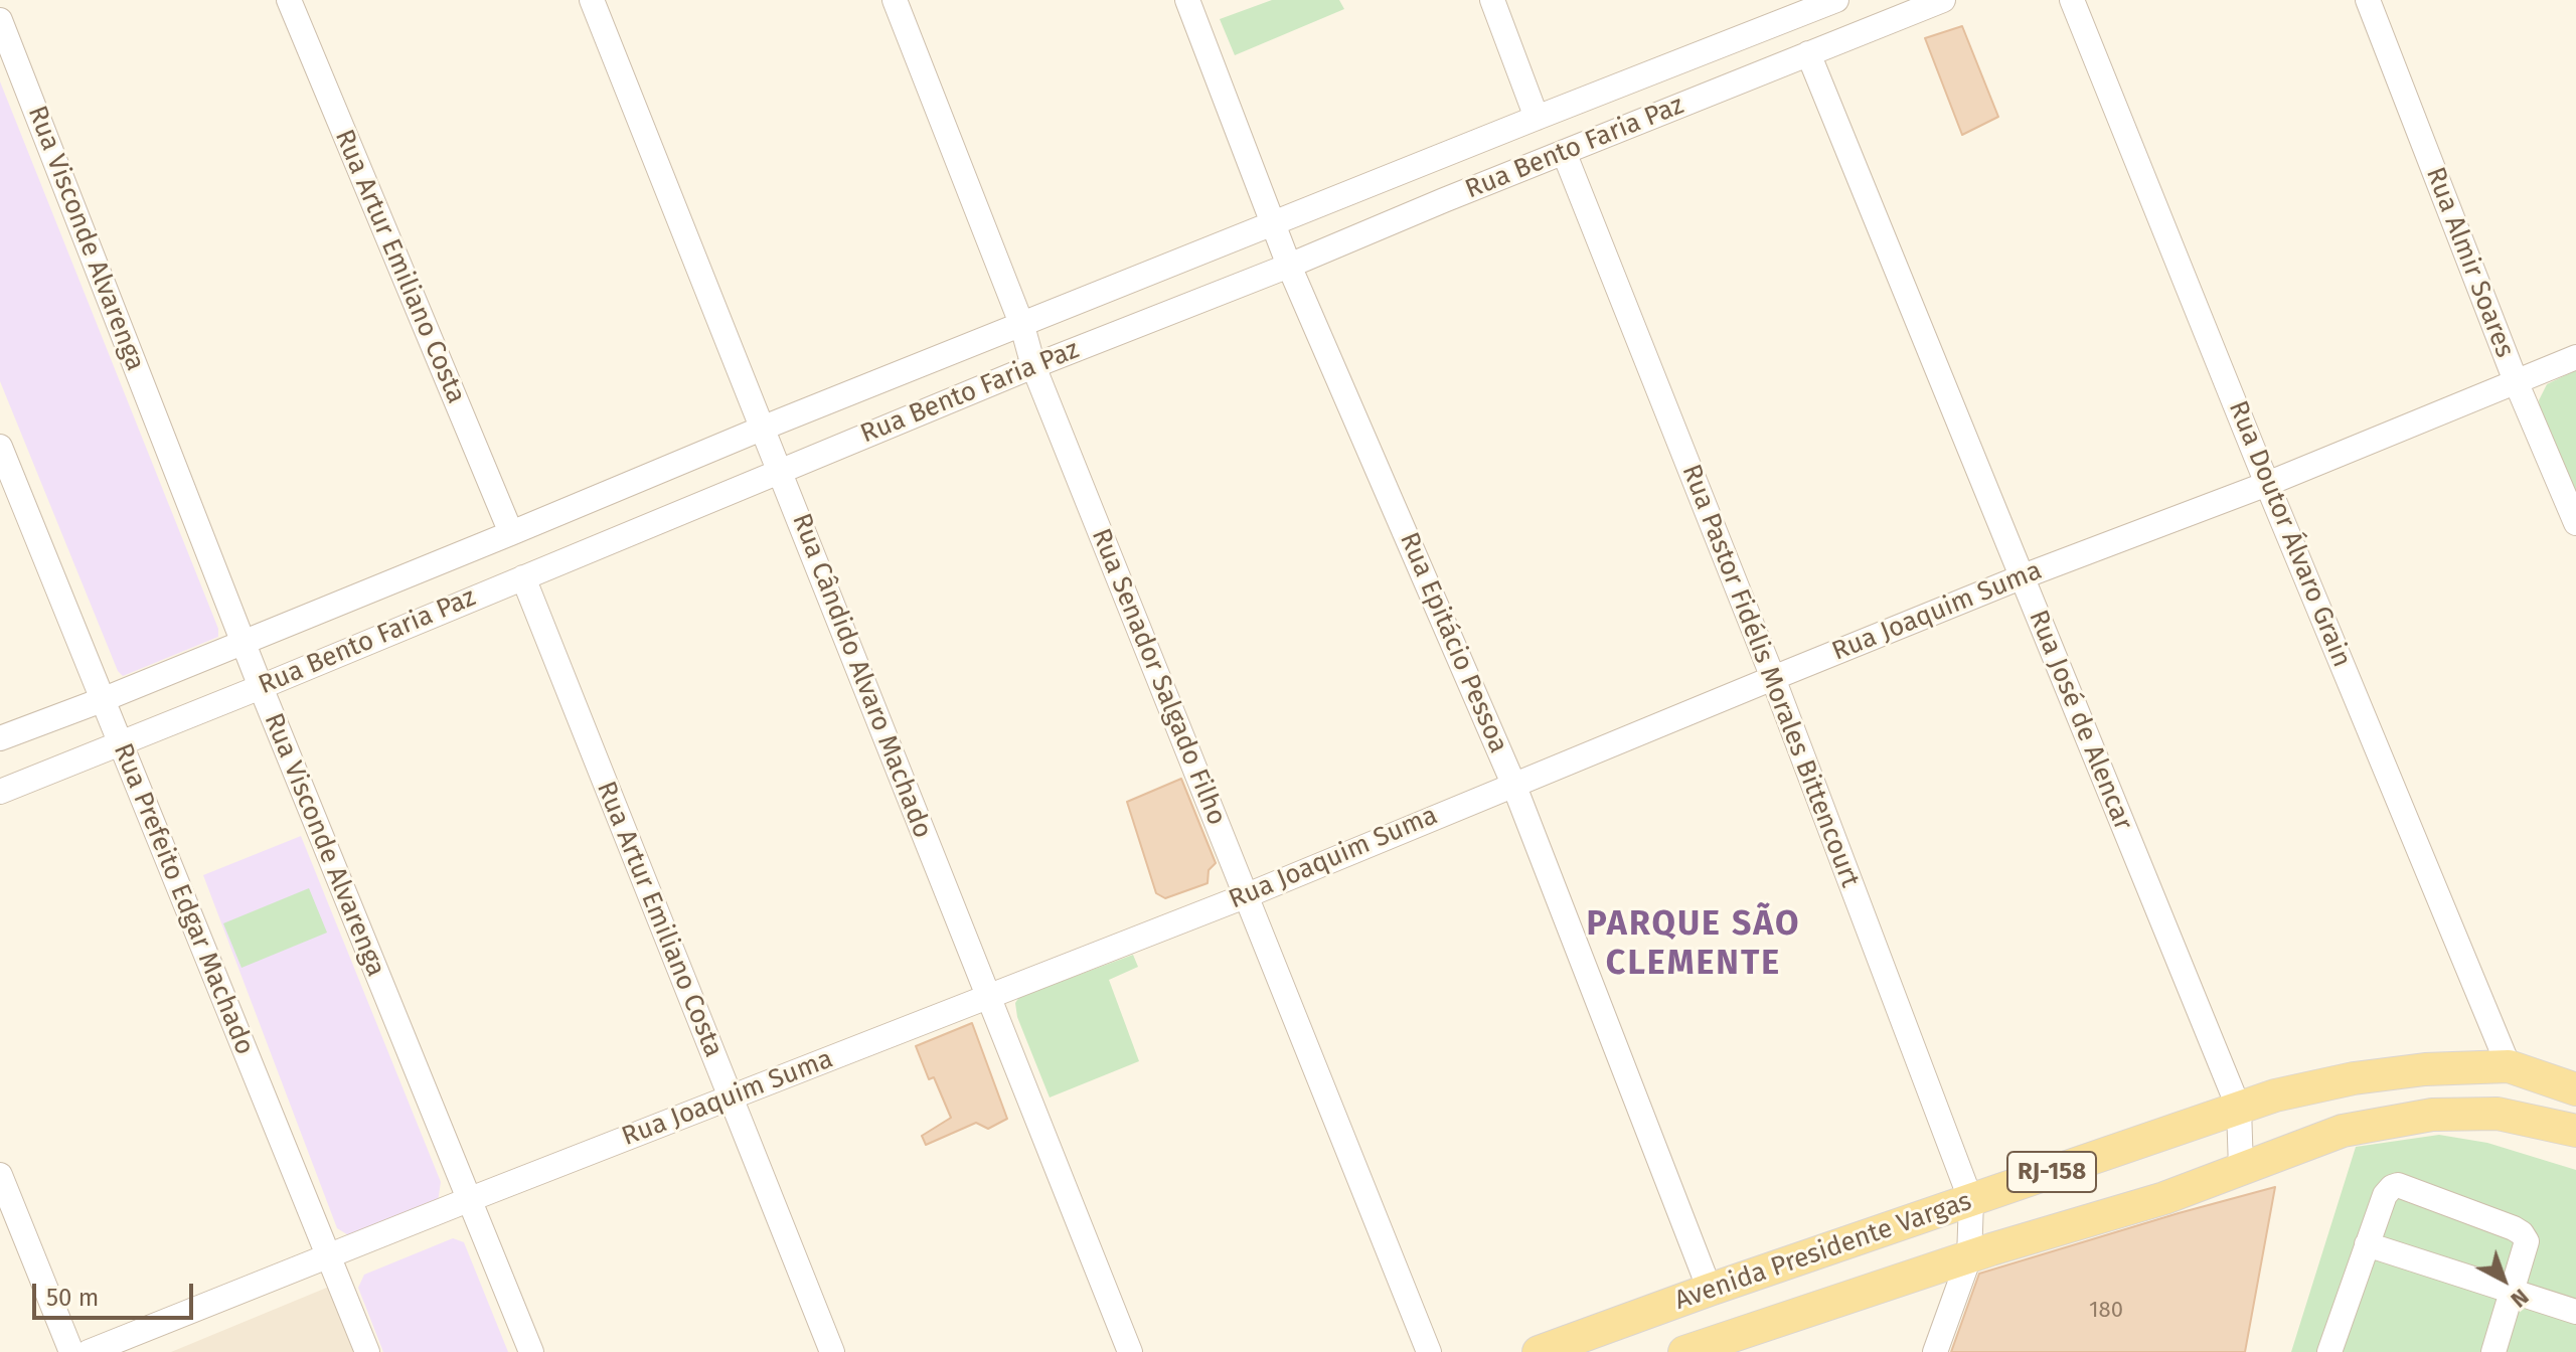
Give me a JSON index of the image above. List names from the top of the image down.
{
  "streets": {
    "main road": ["RJ-158", "Avenida Presidente Vargas"],
    "street": [
      "Rua Bento Faria Paz",
      "Rua Visconde Alvarenga",
      "Rua Almir Soares",
      "Rua Artur Emiliano Costa",
      "Rua Doutor Álvaro Grain",
      "Rua Joaquim Suma",
      "Rua Epitácio Pessoa",
      "Rua Cândido Alvaro Machado",
      "Rua Pastor Fidélis Morales Bittencourt",
      "Rua Senador Salgado Filho",
      "Rua José de Alencar",
      "Rua Prefeito Edgar Machado"
    ]
  },
  "crossings": [
    ["Rua Bento Faria Paz", "Rua Visconde Alvarenga"],
    ["Rua Bento Faria Paz", "Rua Artur Emiliano Costa"],
    ["Rua Bento Faria Paz", "Rua Epitácio Pessoa"],
    ["Rua Bento Faria Paz", "Rua Cândido Alvaro Machado"],
    ["Rua Bento Faria Paz", "Rua Pastor Fidélis Morales Bittencourt"],
    ["Rua Bento Faria Paz", "Rua Senador Salgado Filho"],
    ["Rua Bento Faria Paz", "Rua José de Alencar"],
    ["Rua Bento Faria Paz", "Rua Prefeito Edgar Machado"],
    ["Rua Visconde Alvarenga", "Rua Joaquim Suma"],
    ["Rua Almir Soares", "Rua Joaquim Suma"],
    ["Rua Artur Emiliano Costa", "Rua Joaquim Suma"],
    ["Rua Doutor Álvaro Grain", "Rua Joaquim Suma"],
    ["Rua Doutor Álvaro Grain", "Avenida Presidente Vargas"],
    ["Rua Joaquim Suma", "Rua Epitácio Pessoa"],
    ["Rua Joaquim Suma", "Rua Cândido Alvaro Machado"],
    ["Rua Joaquim Suma", "Rua Pastor Fidélis Morales Bittencourt"],
    ["Rua Joaquim Suma", "Rua Senador Salgado Filho"],
    ["Rua Joaquim Suma", "Rua José de Alencar"],
    ["Rua Joaquim Suma", "Rua Prefeito Edgar Machado"],
    ["Rua Epitácio Pessoa", "Avenida Presidente Vargas"],
    ["Rua Pastor Fidélis Morales Bittencourt", "Avenida Presidente Vargas"],
    ["Rua José de Alencar", "Avenida Presidente Vargas"]
  ],
  "districts": ["PARQUE SÃO CLEMENTE"],
  "house_numbers": ["180"],
  "scale_bar": "50 m",
  "north": "bottom right"
}
